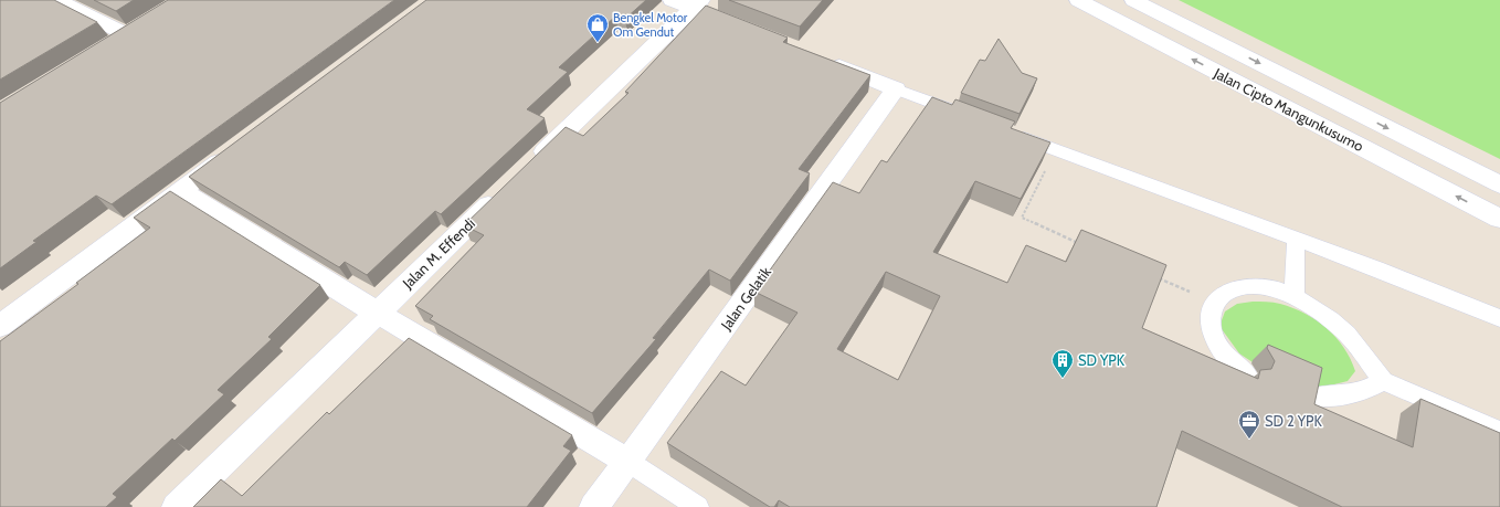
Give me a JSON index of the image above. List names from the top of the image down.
{
  "streets": {
    "street": ["Jalan Cipto Mangunkusumo", "Jalan M. Effendi", "Jalan Gelatik"]
  },
  "places": {
    "shop": ["Bengkel Motor Om Gendut"],
    "building": ["SD YPK"],
    "office": ["SD 2 YPK"]
  }
}
